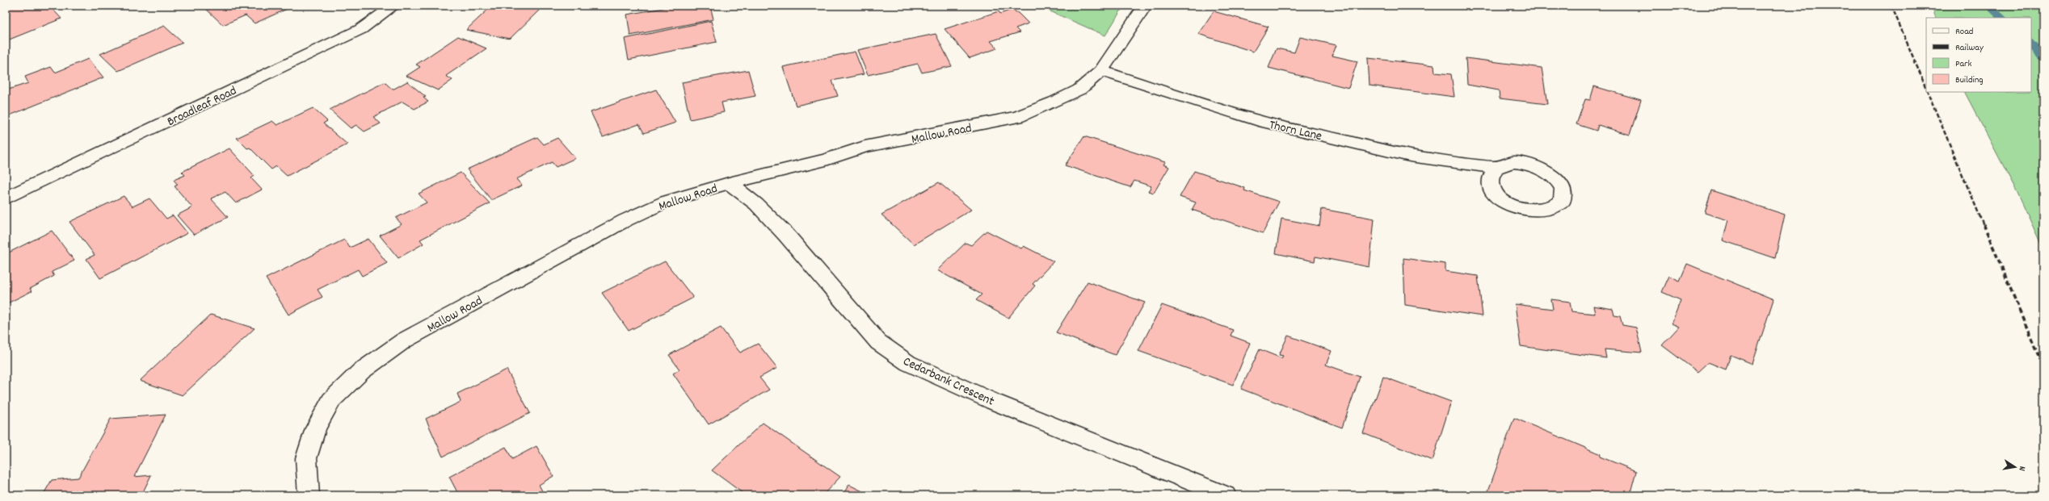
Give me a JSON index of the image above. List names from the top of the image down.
{
  "streets": {
    "street": [
      "Broadleaf Road",
      "Thorn Lane",
      "Mallow Road",
      "Cedarbank Crescent"
    ]
  },
  "crossings": [
    ["Thorn Lane", "Mallow Road"],
    ["Mallow Road", "Cedarbank Crescent"]
  ],
  "legend": [
    "Road",
    "Railway",
    "Park",
    "Building"
  ],
  "north": "right"
}
